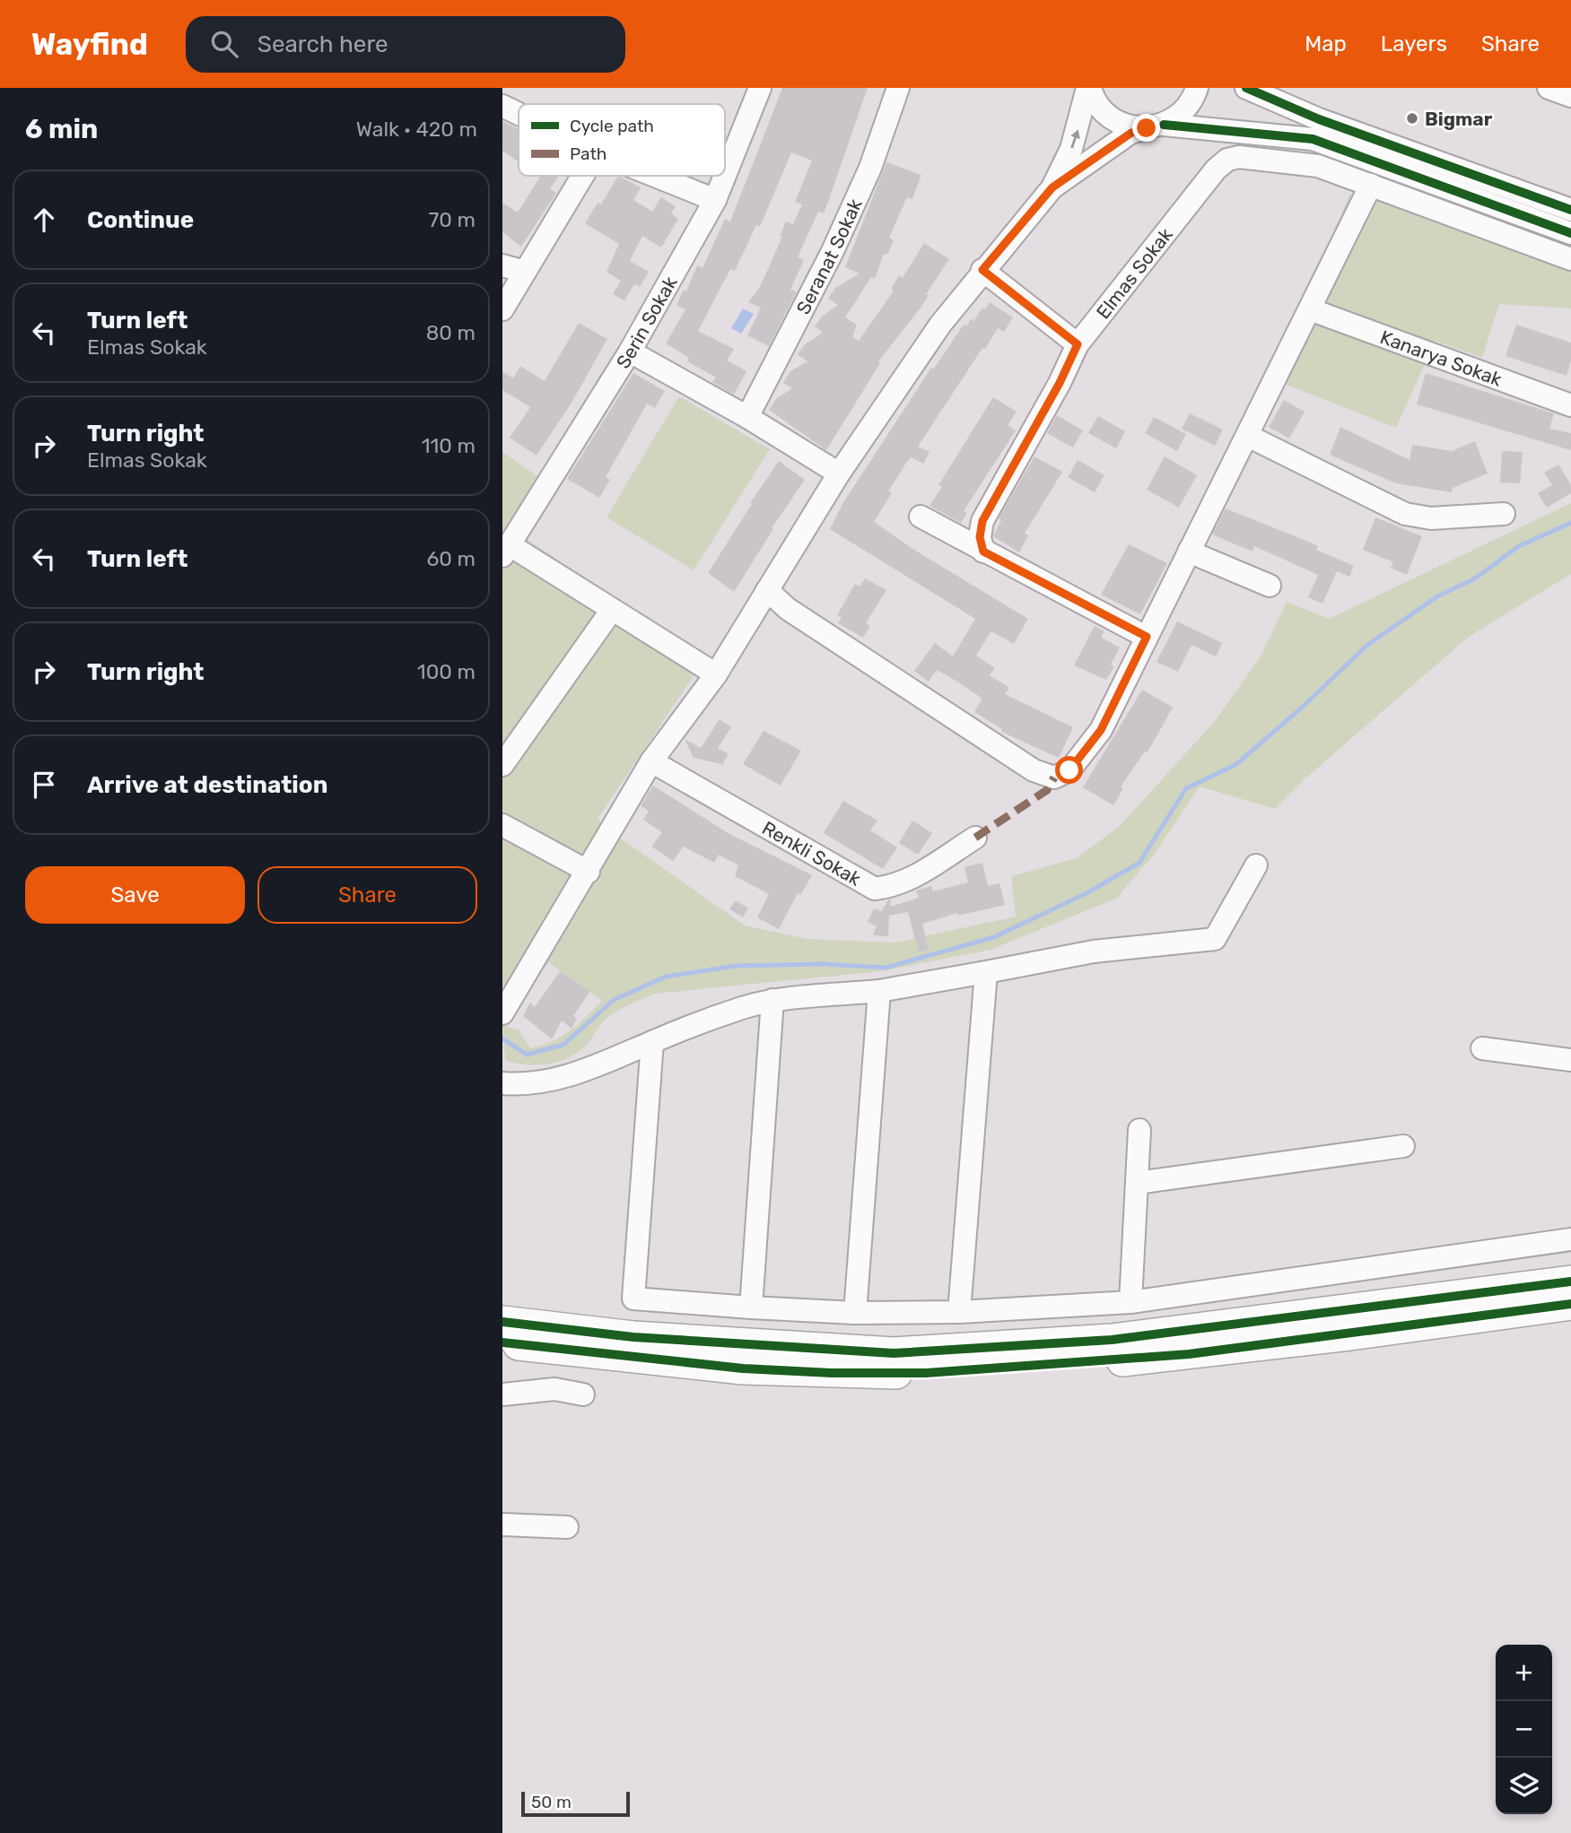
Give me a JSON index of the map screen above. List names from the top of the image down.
{
  "streets": {
    "street": [
      "Seranat Sokak",
      "Elmas Sokak",
      "Serin Sokak",
      "Kanarya Sokak",
      "Renkli Sokak"
    ]
  },
  "places": ["Bigmar"],
  "legend": ["Cycle path", "Path"],
  "scale_bar": "50 m",
  "page": {
    "header": "Wayfind",
    "search": "Search here",
    "nav": ["Map", "Layers", "Share"],
    "heading": ["6 min", "Walk · 420 m"],
    "list": [
      ["Continue", "70 m"],
      ["Turn left", "Elmas Sokak", "80 m"],
      ["Turn right", "Elmas Sokak", "110 m"],
      ["Turn left", "60 m"],
      ["Turn right", "100 m"],
      "Arrive at destination"
    ],
    "buttons": ["Save", "Share"],
    "map_buttons": ["+", "−"],
    "scale": "50 m"
  }
}
